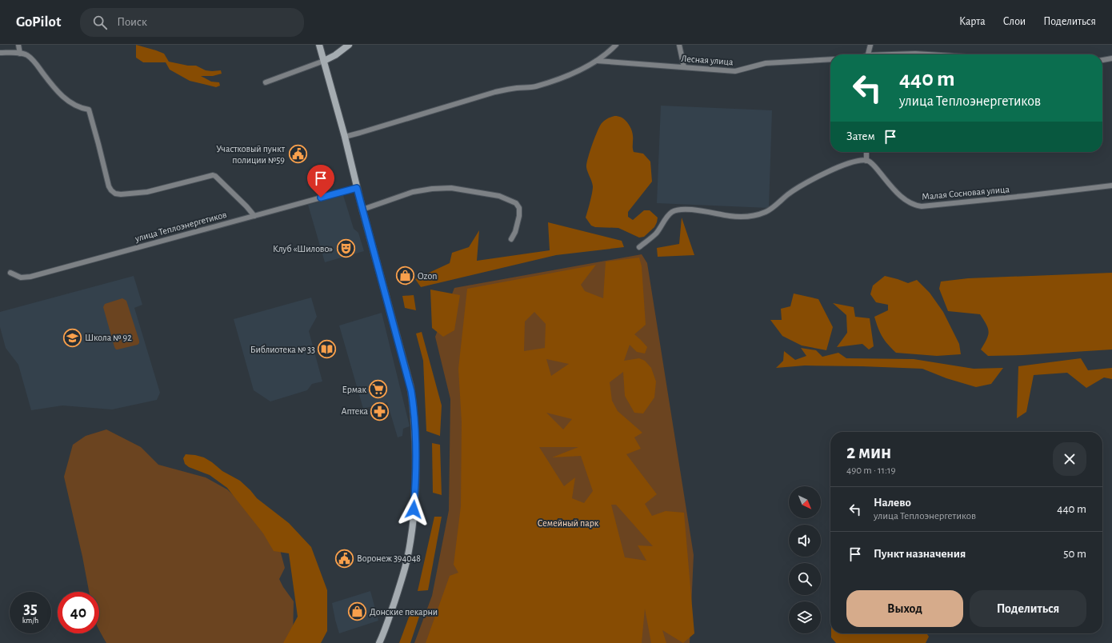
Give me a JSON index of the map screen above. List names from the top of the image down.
{
  "streets": {
    "street": ["Лесная улица", "Малая Сосновая улица", "улица Теплоэнергетиков"]
  },
  "parks": ["Семейный парк"],
  "places": {
    "public building": ["Участковый пункт полиции №59", "Воронеж 394048"],
    "theatre": ["Клуб «Шилово»"],
    "shop": ["Ozon", "Донские пекарни"],
    "school or university": ["Школа № 92"],
    "library": ["Библиотека № 33"],
    "supermarket": ["Ермак"],
    "pharmacy": ["Аптека"]
  },
  "north": "bottom right",
  "page": {
    "header": "GoPilot",
    "search": "Поиск",
    "nav": ["Карта", "Слои", "Поделиться"],
    "turn": ["440 m", "улица Теплоэнергетиков"],
    "then": "Затем",
    "heading": ["2 мин", "490 m · 11:19"],
    "list": [
      {
        "name": "Налево",
        "note": "улица Теплоэнергетиков",
        "value": "440 m"
      },
      {
        "name": "Пункт назначения",
        "value": "50 m"
      }
    ],
    "buttons": ["Выход", "Поделиться"],
    "speed": "35 km/h",
    "limit": "40"
  }
}
